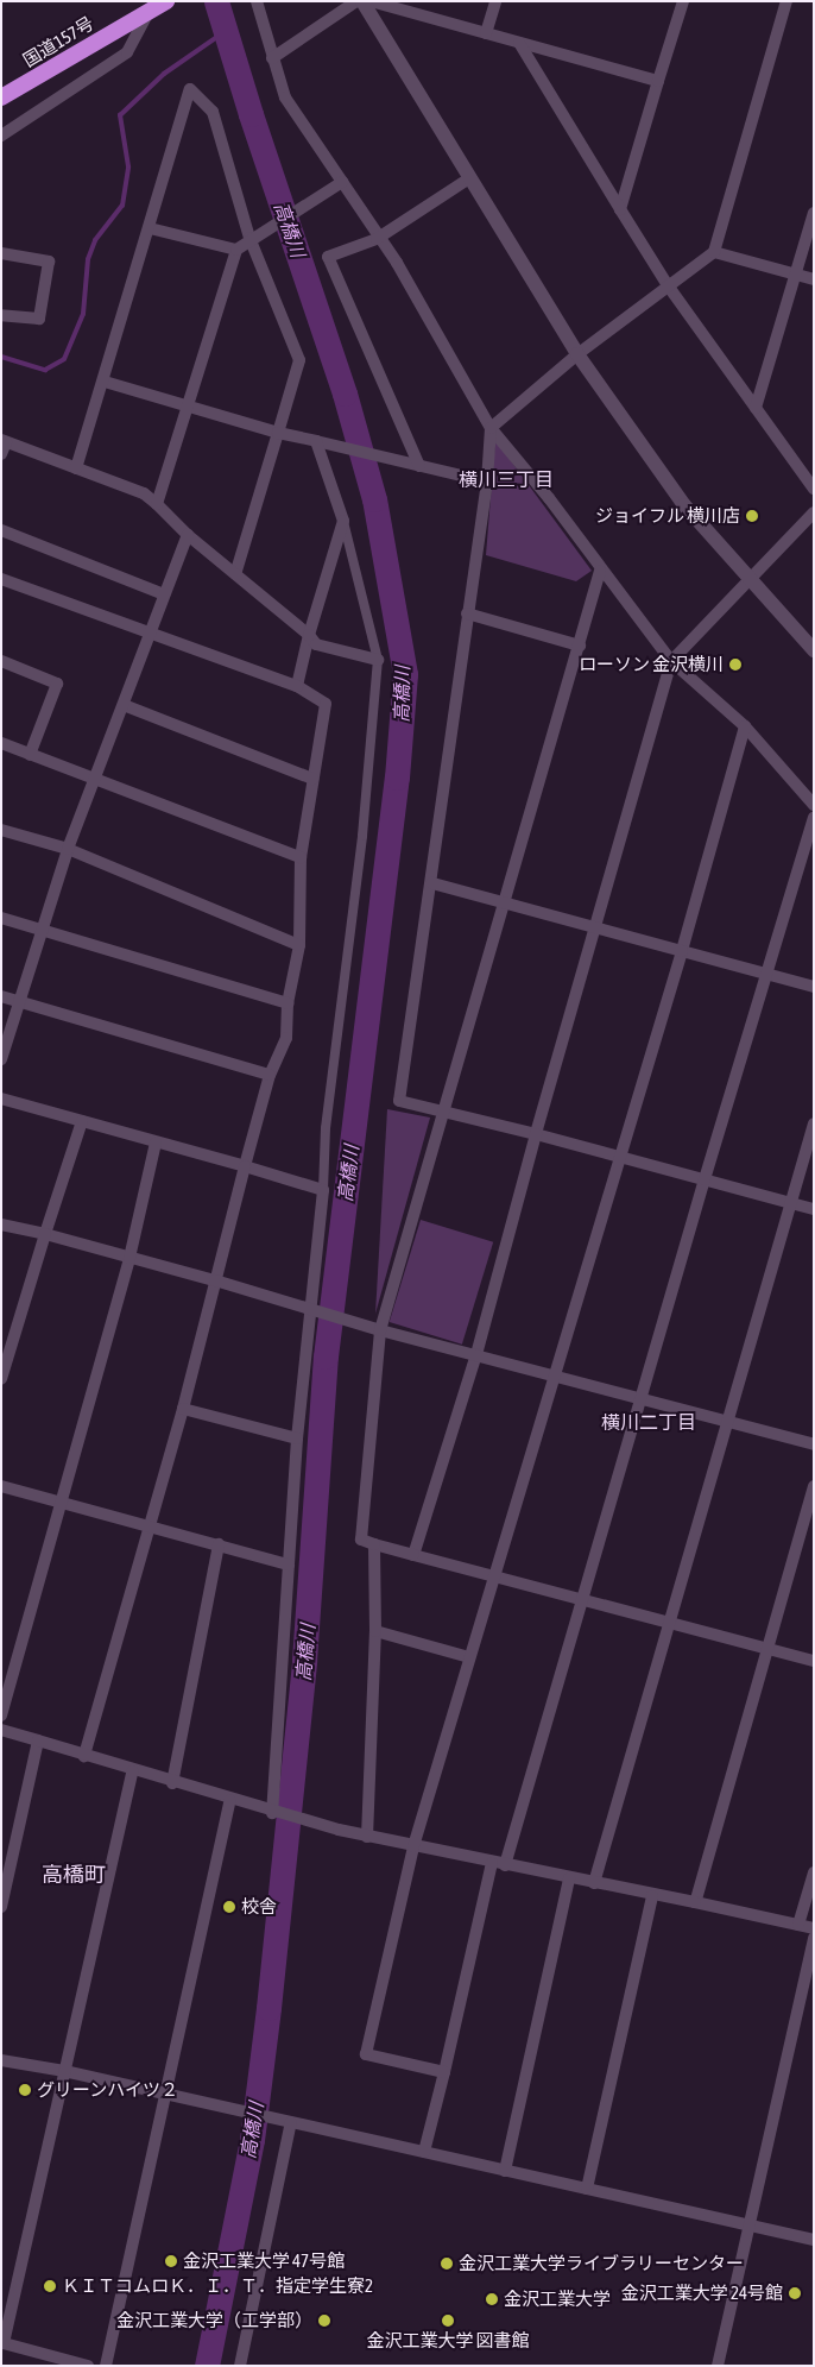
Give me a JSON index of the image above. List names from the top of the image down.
{
  "streets": {
    "highway": ["国道157号"]
  },
  "districts": ["横川三丁目", "横川二丁目", "高橋町"],
  "water": ["高橋川"],
  "places": [
    "ジョイフル 横川店",
    "ローソン 金沢横川",
    "校舎",
    "グリーンハイツ２",
    "金沢工業大学 47号館",
    "金沢工業大学ライブラリーセンター",
    "ＫＩＴコムロＫ．Ｉ．Ｔ．指定学生寮2",
    "金沢工業大学 24号館",
    "金沢工業大学",
    "金沢工業大学（工学部）",
    "金沢工業大学 図書館"
  ]
}
